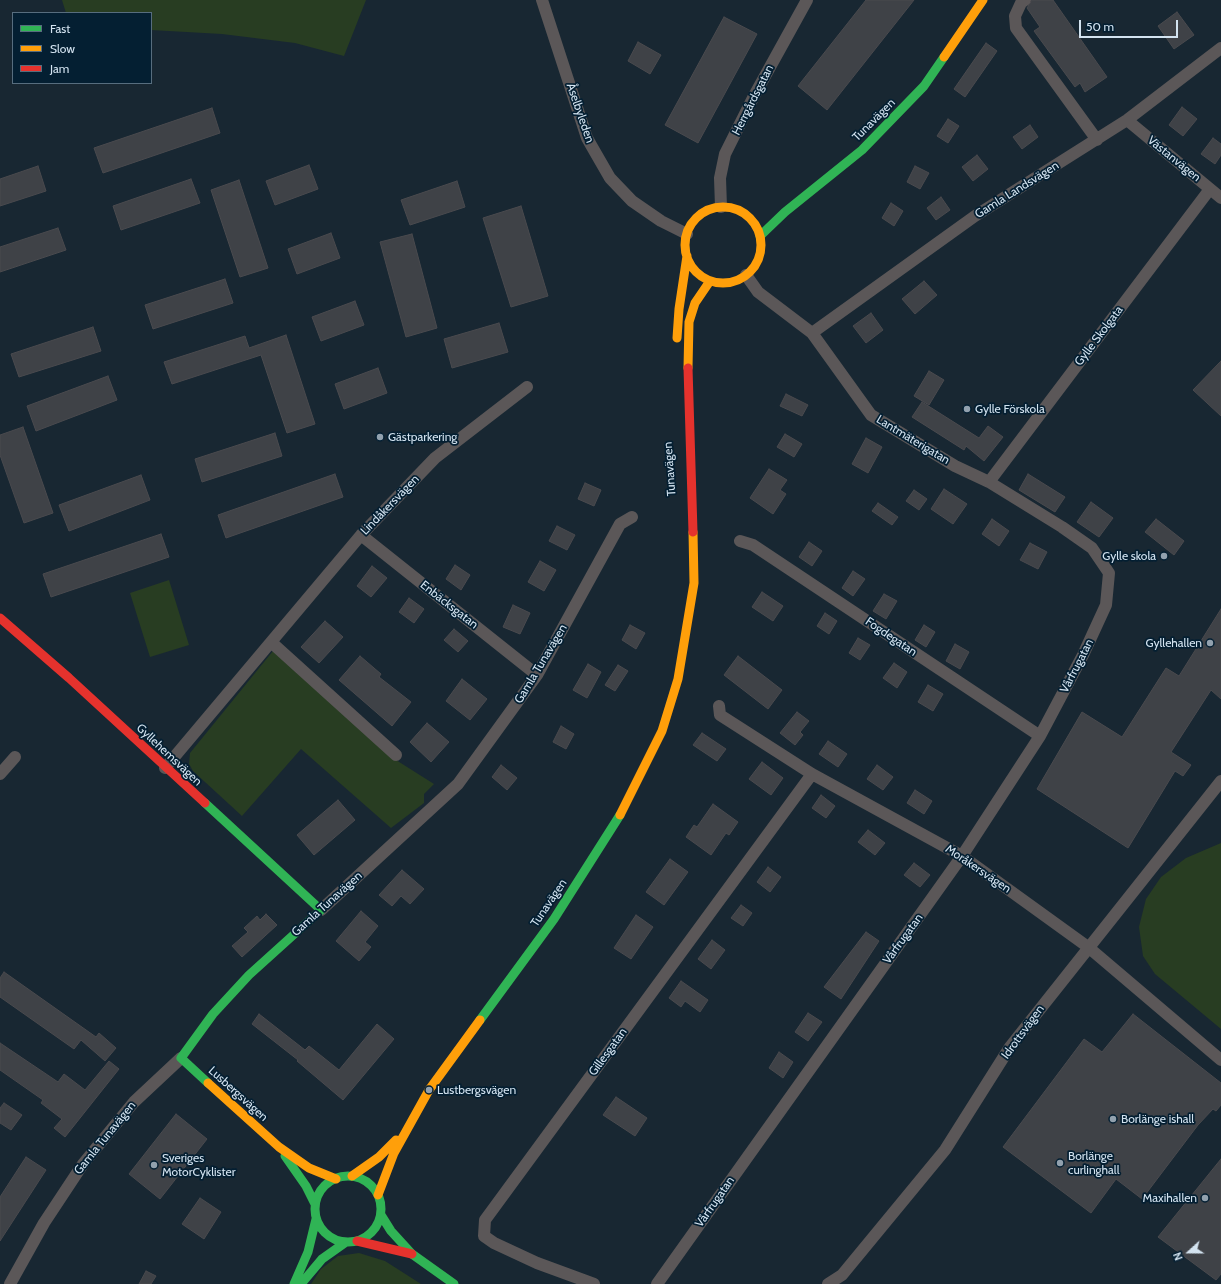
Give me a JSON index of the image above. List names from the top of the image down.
{
  "streets": {
    "street": [
      "Herrgårdsgatan",
      "Åselbyleden",
      "Tunavägen",
      "Västanvägen",
      "Gamla Landsvägen",
      "Gylle Skolgata",
      "Lantmäterigatan",
      "Lindåkersvägen",
      "Enbäcksgatan",
      "Fogdegatan",
      "Gamla Tunavägen",
      "Vårfrugatan",
      "Gyllehemsvägen",
      "Moråkersvägen",
      "Idrottsvägen",
      "Gillesgatan",
      "Lusbergsvägen"
    ]
  },
  "crossings": [
    ["Herrgårdsgatan", "Åselbyleden"],
    ["Herrgårdsgatan", "Tunavägen"],
    ["Herrgårdsgatan", "Lantmäterigatan"],
    ["Åselbyleden", "Tunavägen"],
    ["Åselbyleden", "Lantmäterigatan"],
    ["Tunavägen", "Lantmäterigatan"],
    ["Tunavägen", "Lusbergsvägen"],
    ["Västanvägen", "Gamla Landsvägen"],
    ["Västanvägen", "Gylle Skolgata"],
    ["Gamla Landsvägen", "Lantmäterigatan"],
    ["Gylle Skolgata", "Lantmäterigatan"],
    ["Lantmäterigatan", "Vårfrugatan"],
    ["Lindåkersvägen", "Enbäcksgatan"],
    ["Lindåkersvägen", "Gyllehemsvägen"],
    ["Enbäcksgatan", "Gamla Tunavägen"],
    ["Fogdegatan", "Vårfrugatan"],
    ["Gamla Tunavägen", "Gyllehemsvägen"],
    ["Gamla Tunavägen", "Lusbergsvägen"],
    ["Vårfrugatan", "Moråkersvägen"],
    ["Moråkersvägen", "Idrottsvägen"],
    ["Moråkersvägen", "Gillesgatan"]
  ],
  "places": [
    "Gylle Förskola",
    "Gästparkering",
    "Gylle skola",
    "Gyllehallen",
    "Lustbergsvägen",
    "Borlänge ishall",
    "Borlänge curlinghall",
    "Sveriges MotorCyklister",
    "Maxihallen"
  ],
  "legend": ["Fast", "Slow", "Jam"],
  "scale_bar": "50 m",
  "north": "left"
}
